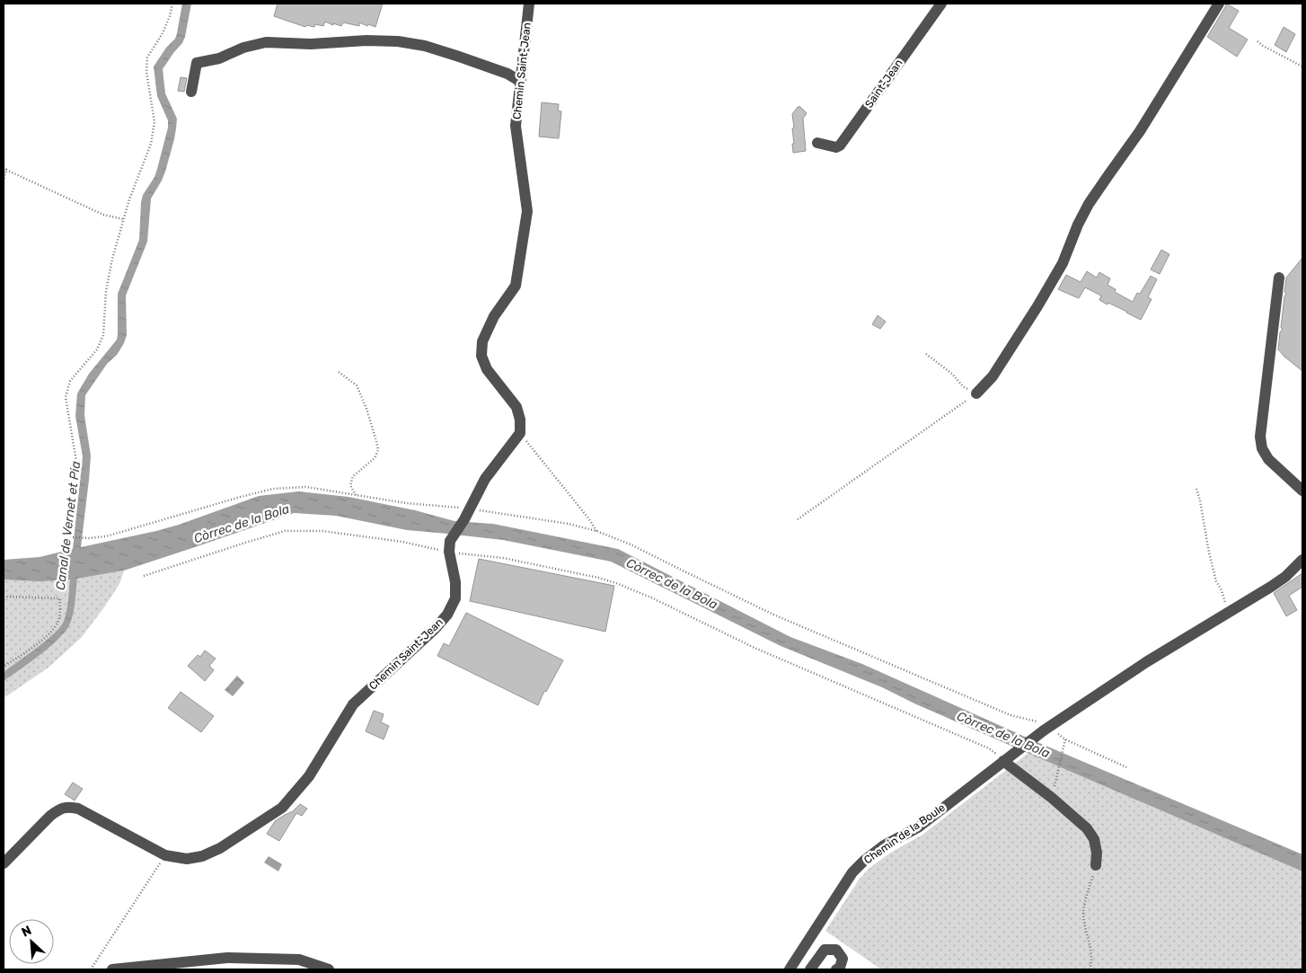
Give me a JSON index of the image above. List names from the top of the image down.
{
  "streets": {
    "street": ["Chemin Saint-Jean", "Saint-Jean", "Chemin de la Boule"]
  },
  "water": ["Còrrec de la Bola", "Canal de Vernet et Pia"],
  "north": "top left"
}
